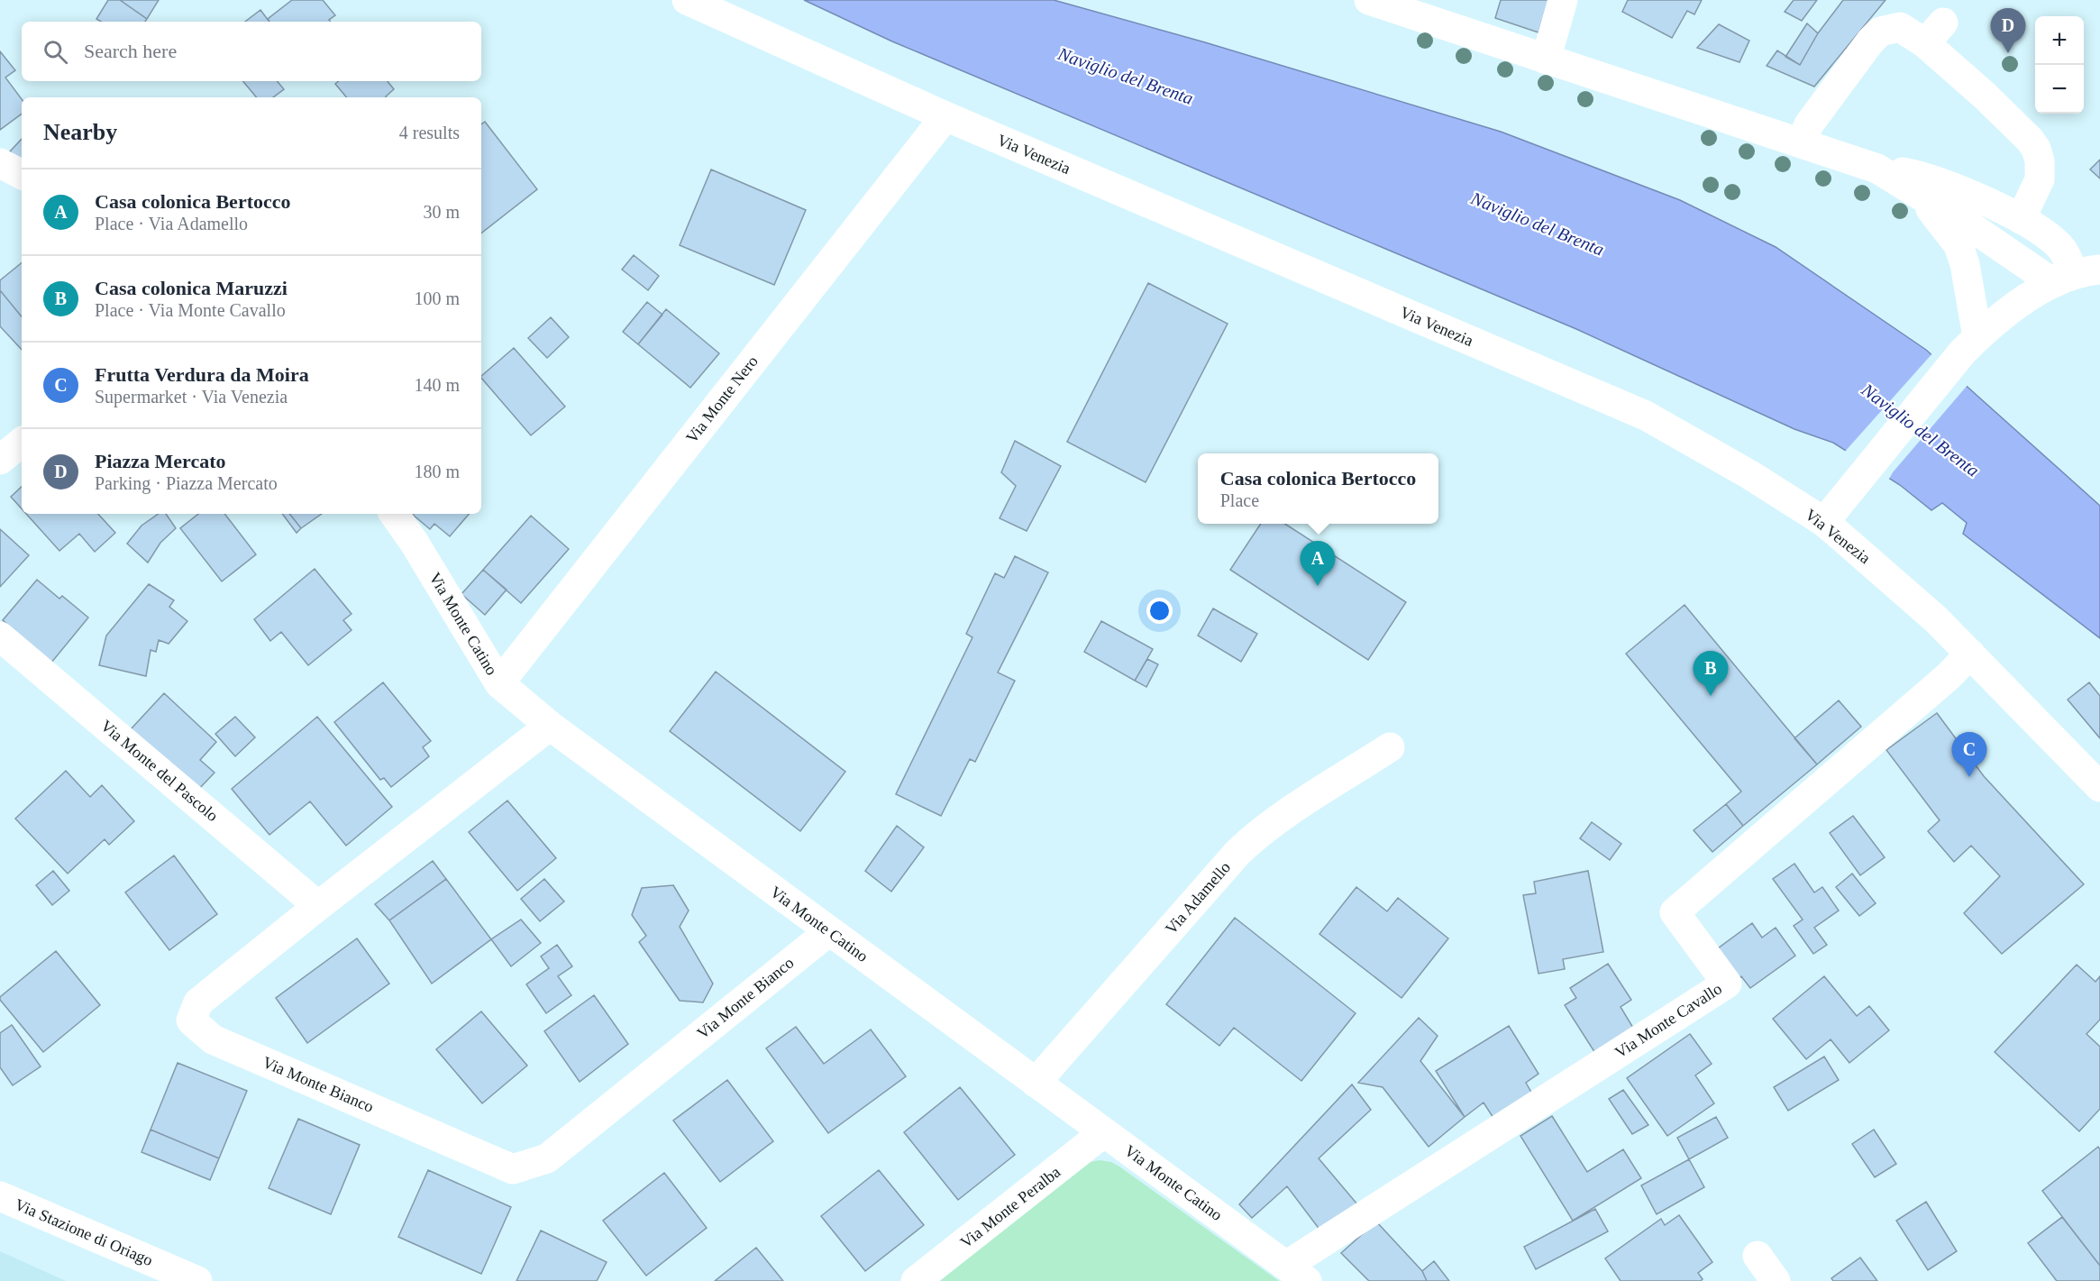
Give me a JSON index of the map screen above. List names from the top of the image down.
{
  "streets": {
    "street": [
      "Via Venezia",
      "Via Monte Nero",
      "Via Monte Catino",
      "Via Monte del Pascolo",
      "Via Adamello",
      "Via Monte Bianco",
      "Via Monte Cavallo",
      "Via Monte Peralba",
      "Via Stazione di Oriago"
    ]
  },
  "crossings": [
    ["Via Venezia", "Via Monte Nero"],
    ["Via Venezia", "Via Monte Cavallo"],
    ["Via Monte Nero", "Via Monte Catino"],
    ["Via Monte Catino", "Via Adamello"],
    ["Via Monte Catino", "Via Monte Bianco"],
    ["Via Monte Catino", "Via Monte Cavallo"],
    ["Via Monte Catino", "Via Monte Peralba"],
    ["Via Monte del Pascolo", "Via Monte Bianco"]
  ],
  "water": ["Naviglio del Brenta"],
  "page": {
    "pins": [
      "D",
      "A",
      "B",
      "C"
    ],
    "map_buttons": ["+", "−"],
    "search": "Search here",
    "heading": ["Nearby", "4 results"],
    "list": [
      {
        "mark": "A",
        "name": "Casa colonica Bertocco",
        "note": "Place · Via Adamello",
        "value": "30 m"
      },
      {
        "mark": "B",
        "name": "Casa colonica Maruzzi",
        "note": "Place · Via Monte Cavallo",
        "value": "100 m"
      },
      {
        "mark": "C",
        "name": "Frutta Verdura da Moira",
        "note": "Supermarket · Via Venezia",
        "value": "140 m"
      },
      {
        "mark": "D",
        "name": "Piazza Mercato",
        "note": "Parking · Piazza Mercato",
        "value": "180 m"
      }
    ],
    "popup": ["Casa colonica Bertocco", "Place"]
  }
}
